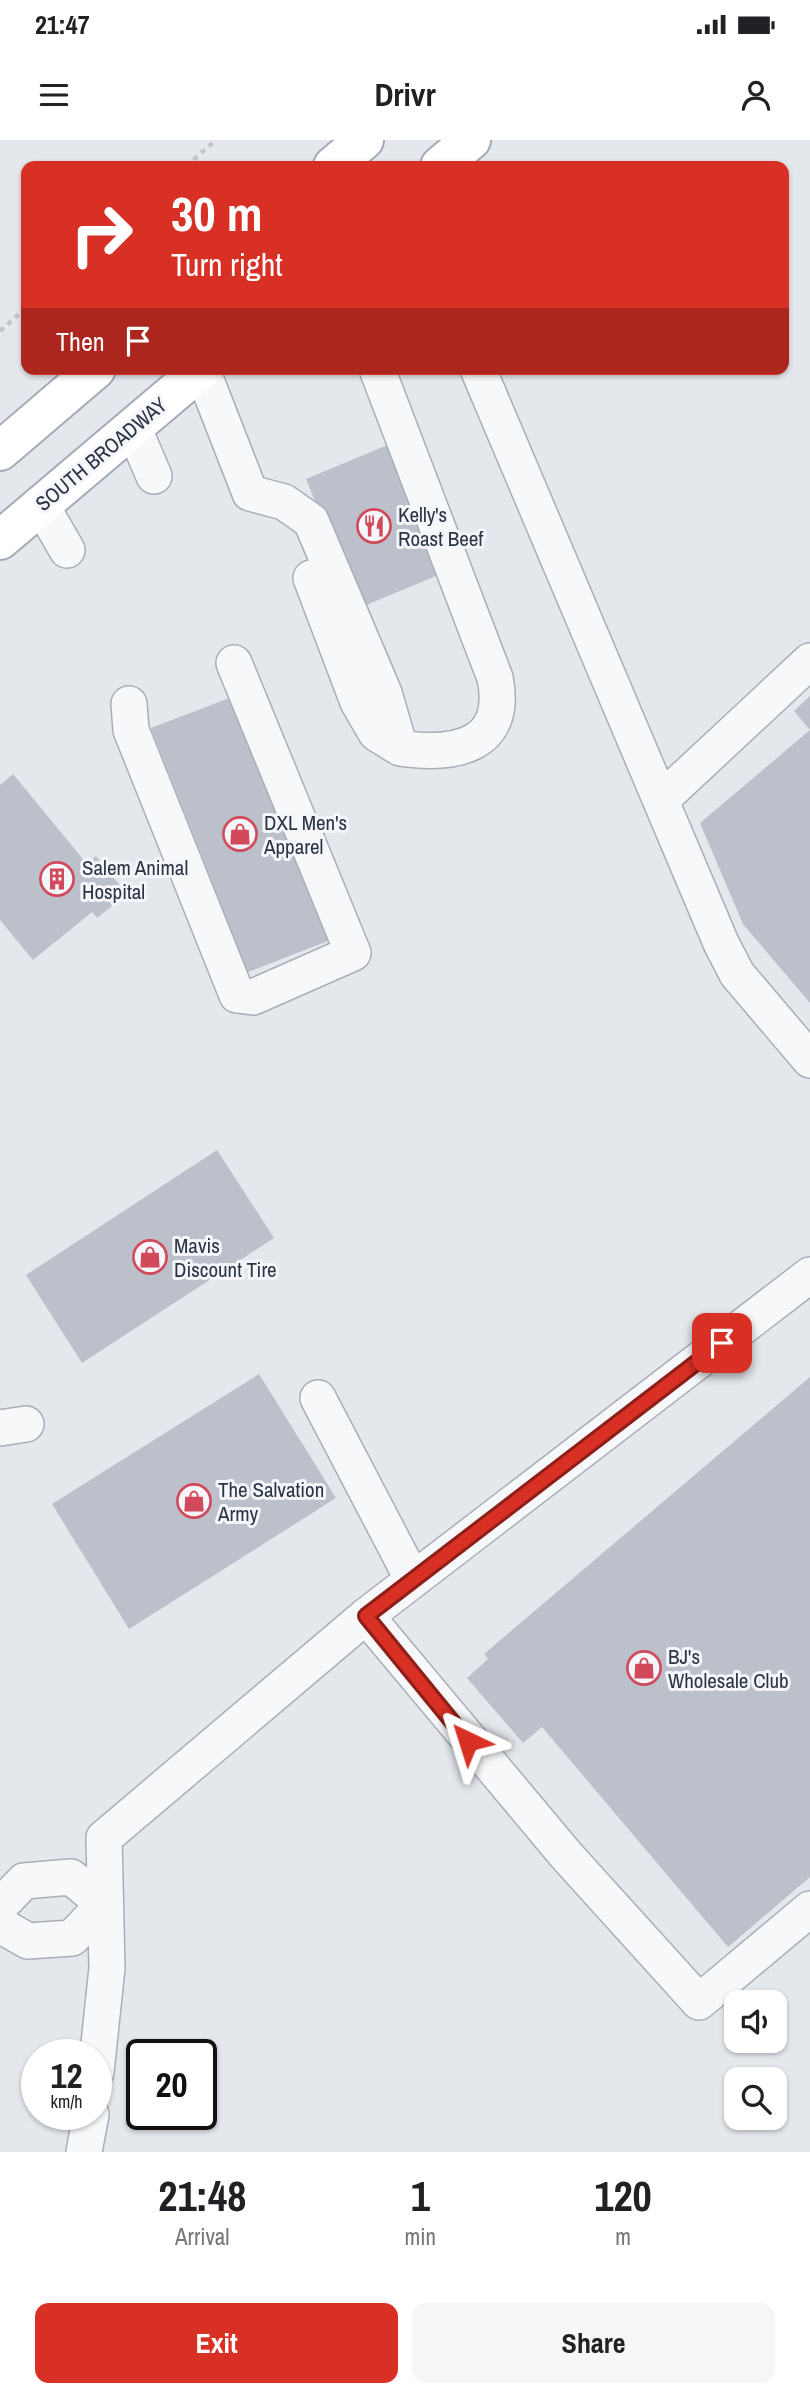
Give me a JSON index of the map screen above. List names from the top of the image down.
{
  "streets": {
    "main road": ["SOUTH BROADWAY"]
  },
  "places": {
    "restaurant": ["Kelly's Roast Beef"],
    "shop": [
      "DXL Men's Apparel",
      "Mavis Discount Tire",
      "The Salvation Army",
      "BJ's Wholesale Club"
    ],
    "building": ["Salem Animal Hospital"]
  },
  "page": {
    "status": "21:47",
    "header": "Drivr",
    "turn": ["30 m", "Turn right"],
    "then": "Then",
    "speed": "12 km/h",
    "limit": "20",
    "eta": [
      "21:48",
      "Arrival",
      "1",
      "min",
      "120",
      "m"
    ],
    "buttons": ["Exit", "Share"]
  }
}
